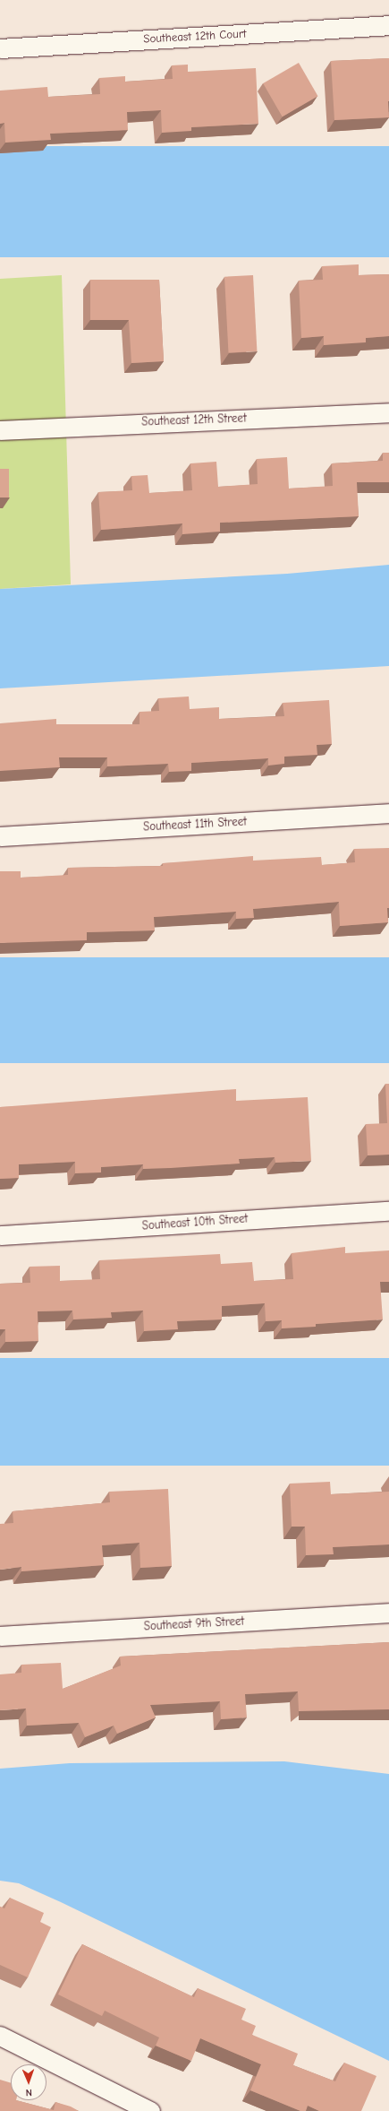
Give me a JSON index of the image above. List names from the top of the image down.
{
  "streets": {
    "street": [
      "Southeast 12th Court",
      "Southeast 12th Street",
      "Southeast 11th Street",
      "Southeast 10th Street",
      "Southeast 9th Street"
    ]
  },
  "north": "bottom"
}
